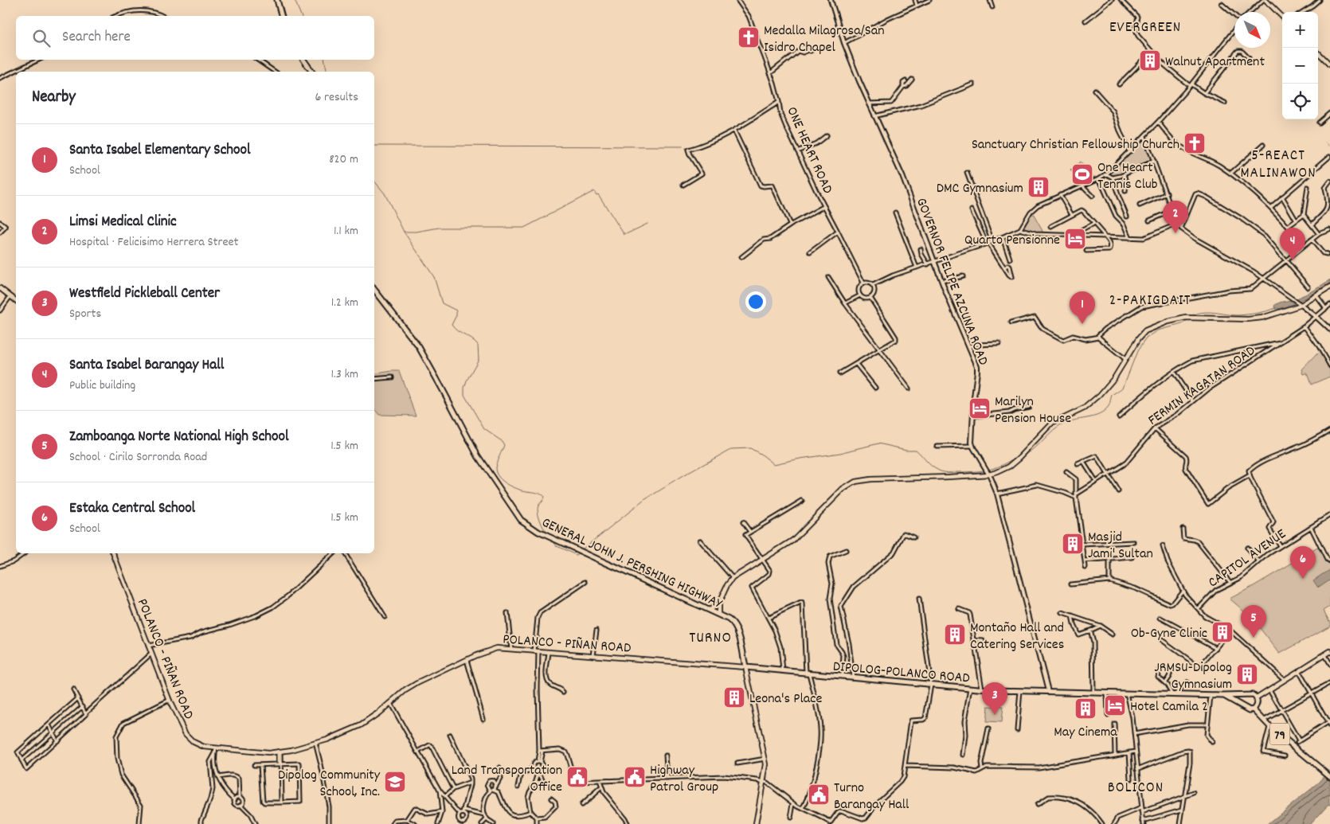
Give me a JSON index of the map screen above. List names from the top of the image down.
{
  "streets": {
    "highway": ["GENERAL JOHN J. PERSHING HIGHWAY", "DIPOLOG-POLANCO ROAD", "79"],
    "main road": ["POLANCO - PIÑAN ROAD"],
    "street": [
      "ONE HEART ROAD",
      "GOVERNOR FELIPE AZCUNA ROAD",
      "FERMIN KAGATAN ROAD",
      "CAPITOL AVENUE"
    ]
  },
  "crossings": [
    ["GENERAL JOHN J. PERSHING HIGHWAY", "POLANCO - PIÑAN ROAD"],
    ["GENERAL JOHN J. PERSHING HIGHWAY", "DIPOLOG-POLANCO ROAD"],
    ["POLANCO - PIÑAN ROAD", "DIPOLOG-POLANCO ROAD"]
  ],
  "districts": [
    "EVERGREEN",
    "5-REACT MALINAWON",
    "2-PAKIGDAIT",
    "TURNO",
    "BOLICON"
  ],
  "places": {
    "church": ["Medalla Milagrosa/San Isidro Chapel", "Sanctuary Christian Fellowship Church"],
    "building": [
      "Walnut Apartment",
      "DMC Gymnasium",
      "Masjid Jami' Sultan",
      "Ob-Gyne Clinic",
      "Montaño Hall and Catering Services",
      "JRMSU-Dipolog Gymnasium",
      "Leona's Place",
      "May Cinema"
    ],
    "sports": ["One Heart Tennis Club"],
    "hotel": ["Quarto Pensionne", "Marilyn Pension House", "Hotel Camila 2"],
    "public building": ["Land Transportation Office", "Highway Patrol Group", "Turno Barangay Hall"],
    "school or university": ["Dipolog Community School, Inc."]
  },
  "north": "bottom right",
  "page": {
    "map_buttons": ["+", "−"],
    "search": "Search here",
    "heading": ["Nearby", "6 results"],
    "list": [
      {
        "mark": "1",
        "name": "Santa Isabel Elementary School",
        "note": "School",
        "value": "820 m"
      },
      {
        "mark": "2",
        "name": "Limsi Medical Clinic",
        "note": "Hospital · Felicisimo Herrera Street",
        "value": "1.1 km"
      },
      {
        "mark": "3",
        "name": "Westfield Pickleball Center",
        "note": "Sports",
        "value": "1.2 km"
      },
      {
        "mark": "4",
        "name": "Santa Isabel Barangay Hall",
        "note": "Public building",
        "value": "1.3 km"
      },
      {
        "mark": "5",
        "name": "Zamboanga Norte National High School",
        "note": "School · Cirilo Sorronda Road",
        "value": "1.5 km"
      },
      {
        "mark": "6",
        "name": "Estaka Central School",
        "note": "School",
        "value": "1.5 km"
      }
    ],
    "pins": [
      "2",
      "4",
      "1",
      "6",
      "5",
      "3"
    ]
  }
}
